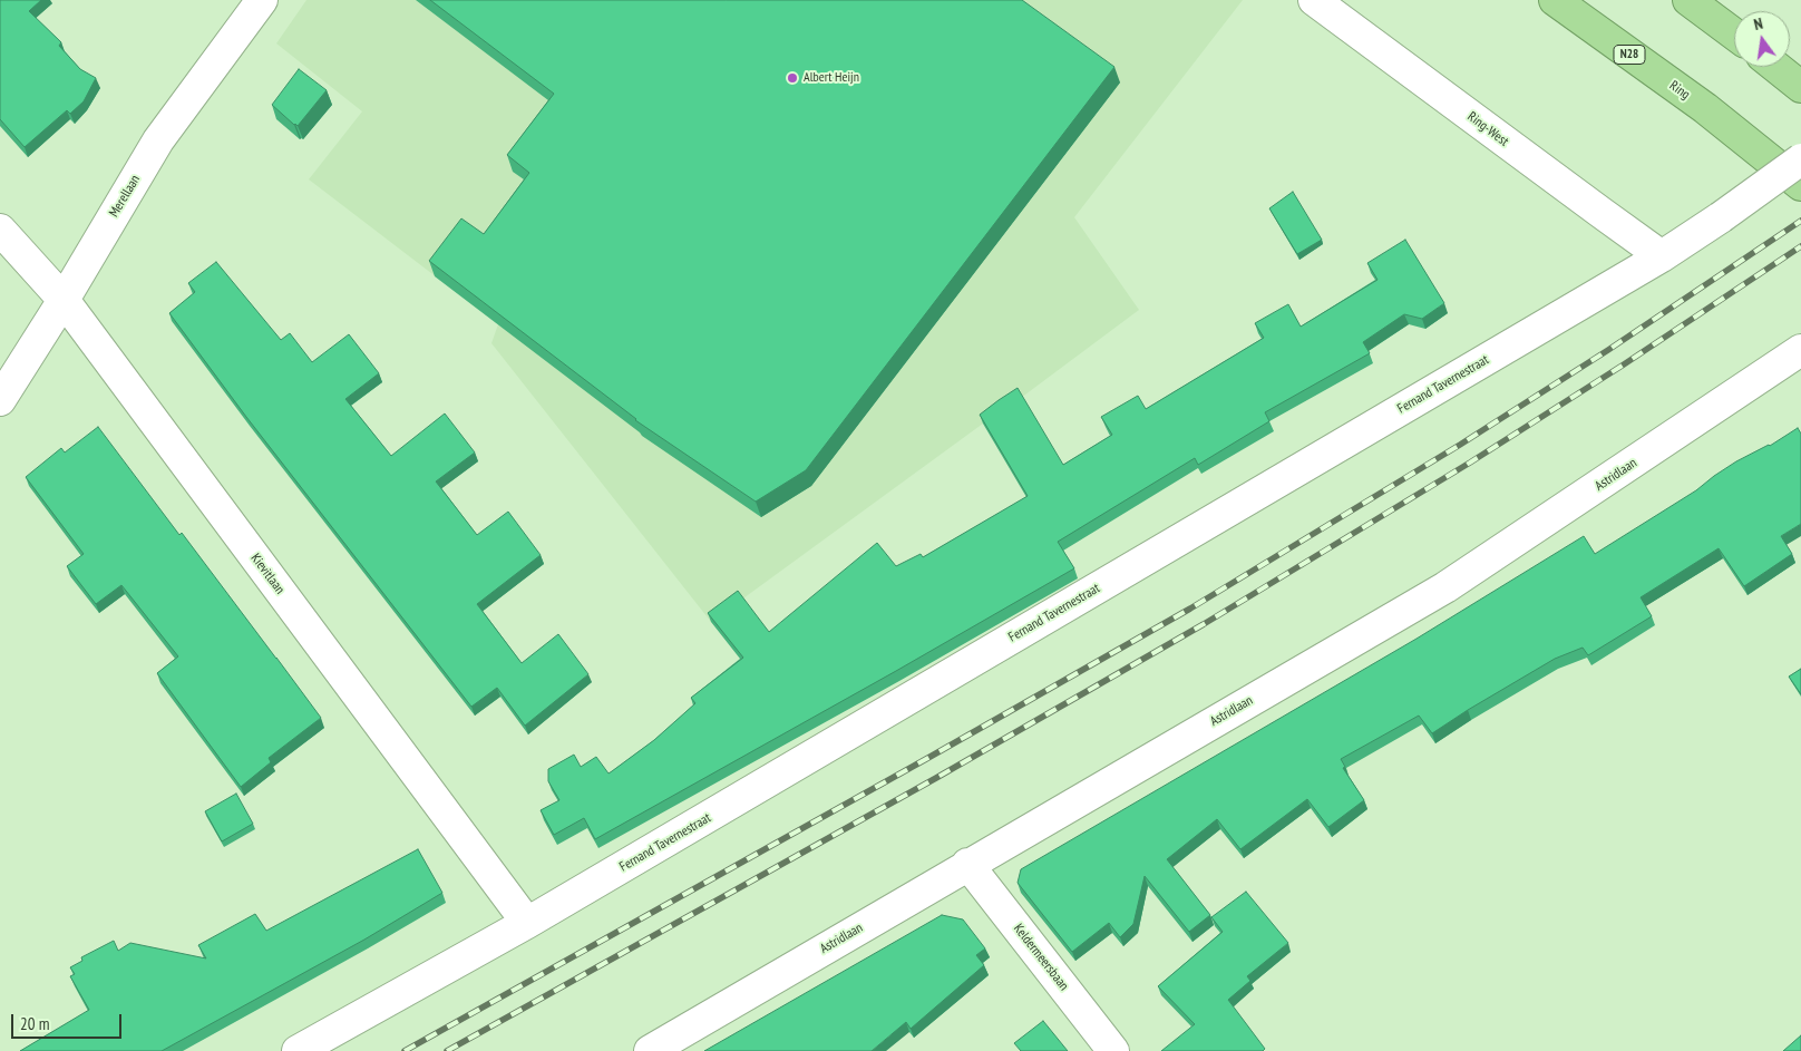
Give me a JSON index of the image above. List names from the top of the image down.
{
  "streets": {
    "highway": ["N28", "Ring"],
    "street": [
      "Ring-West",
      "Merellaan",
      "Fernand Tavernestraat",
      "Astridlaan",
      "Kievitlaan",
      "Keldermeersbaan"
    ]
  },
  "crossings": [
    ["Ring-West", "Fernand Tavernestraat"],
    ["Merellaan", "Kievitlaan"],
    ["Fernand Tavernestraat", "Kievitlaan"],
    ["Astridlaan", "Keldermeersbaan"]
  ],
  "places": ["Albert Heijn"],
  "scale_bar": "20 m",
  "north": "top"
}
